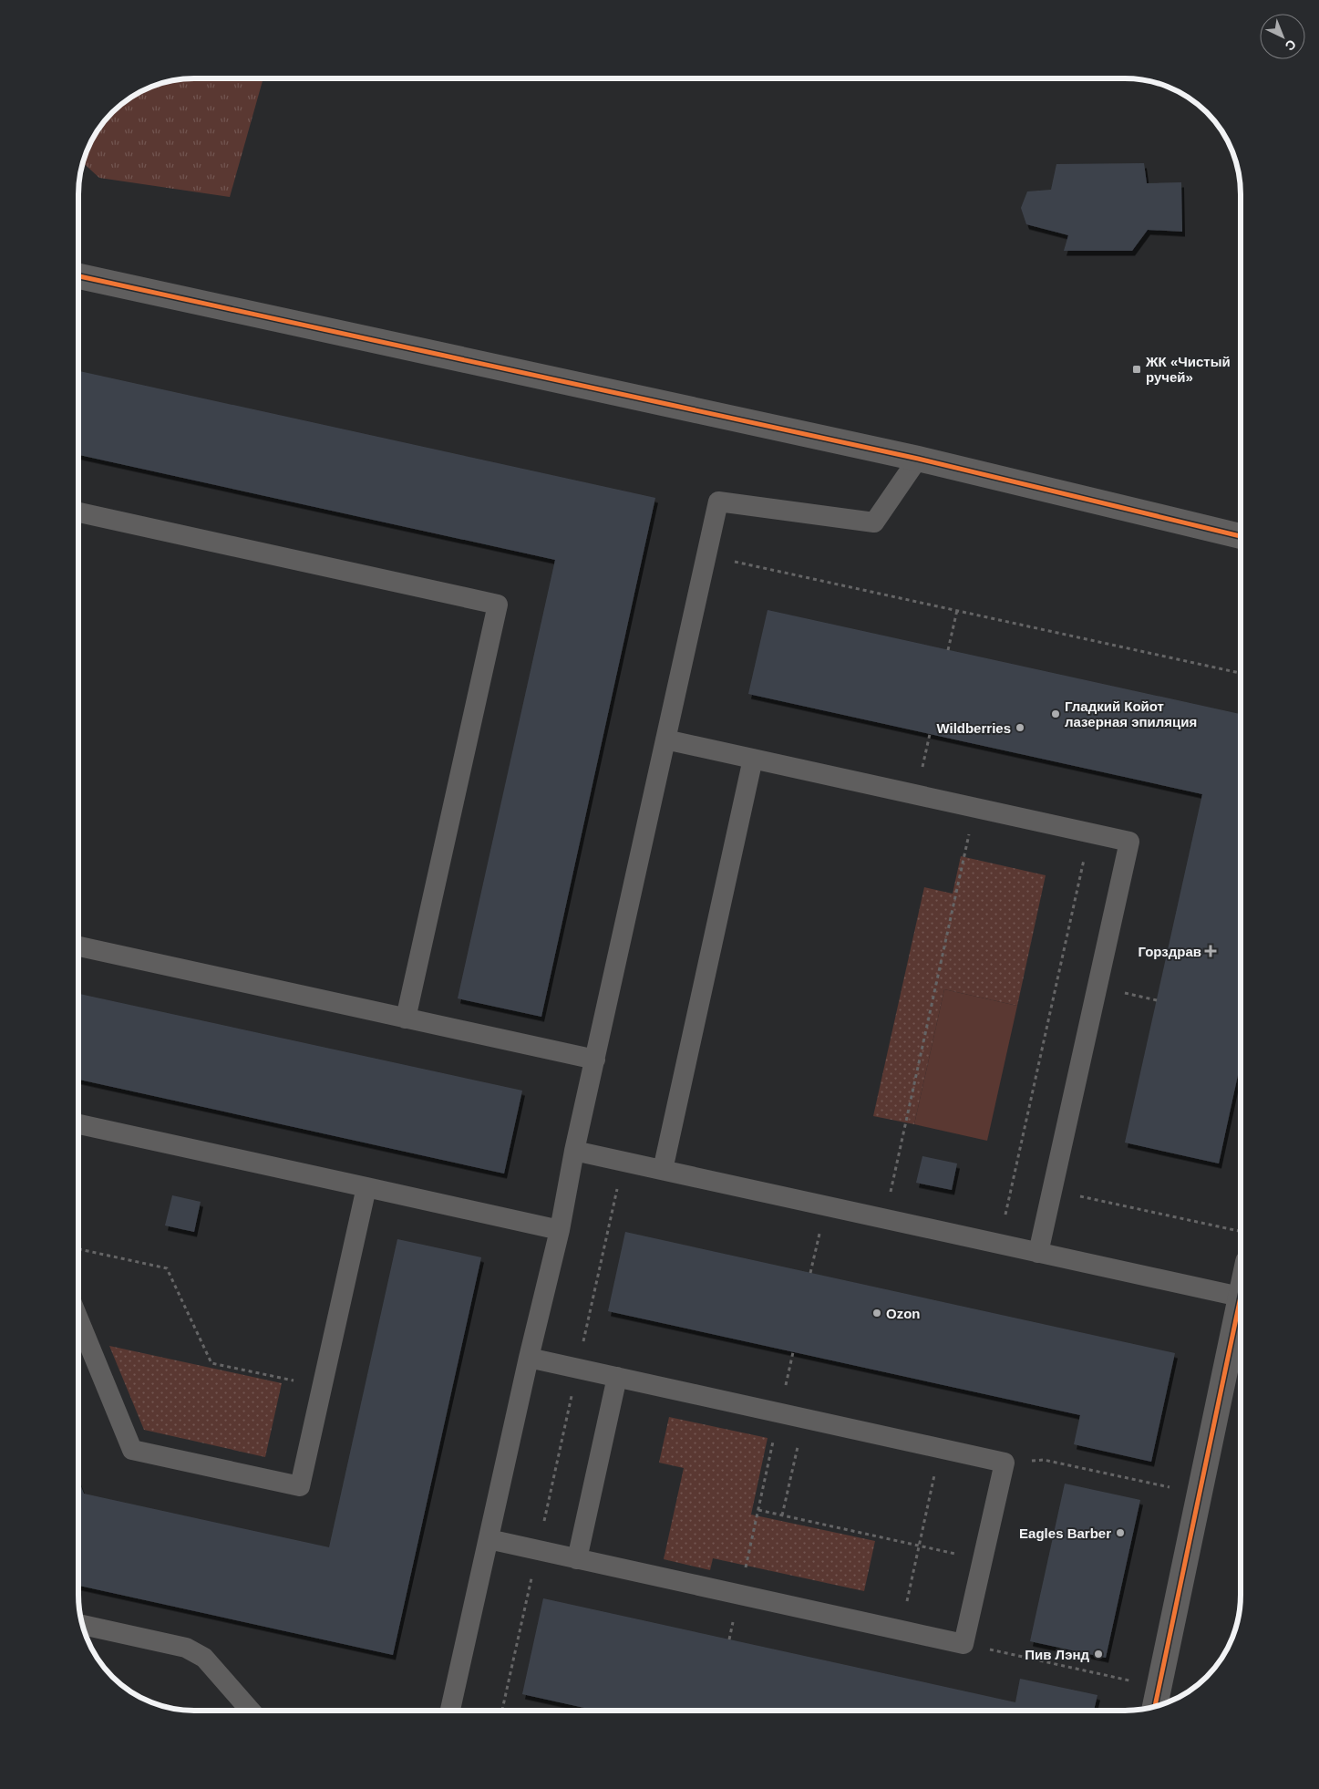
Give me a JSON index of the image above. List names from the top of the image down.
{
  "places": {
    "transit": ["ЖК «Чистый ручей»"],
    "other": [
      "Гладкий Койот лазерная эпиляция",
      "Wildberries",
      "Ozon",
      "Eagles Barber",
      "Пив Лэнд"
    ],
    "health": ["Горздрав"]
  },
  "north": "bottom right"
}
